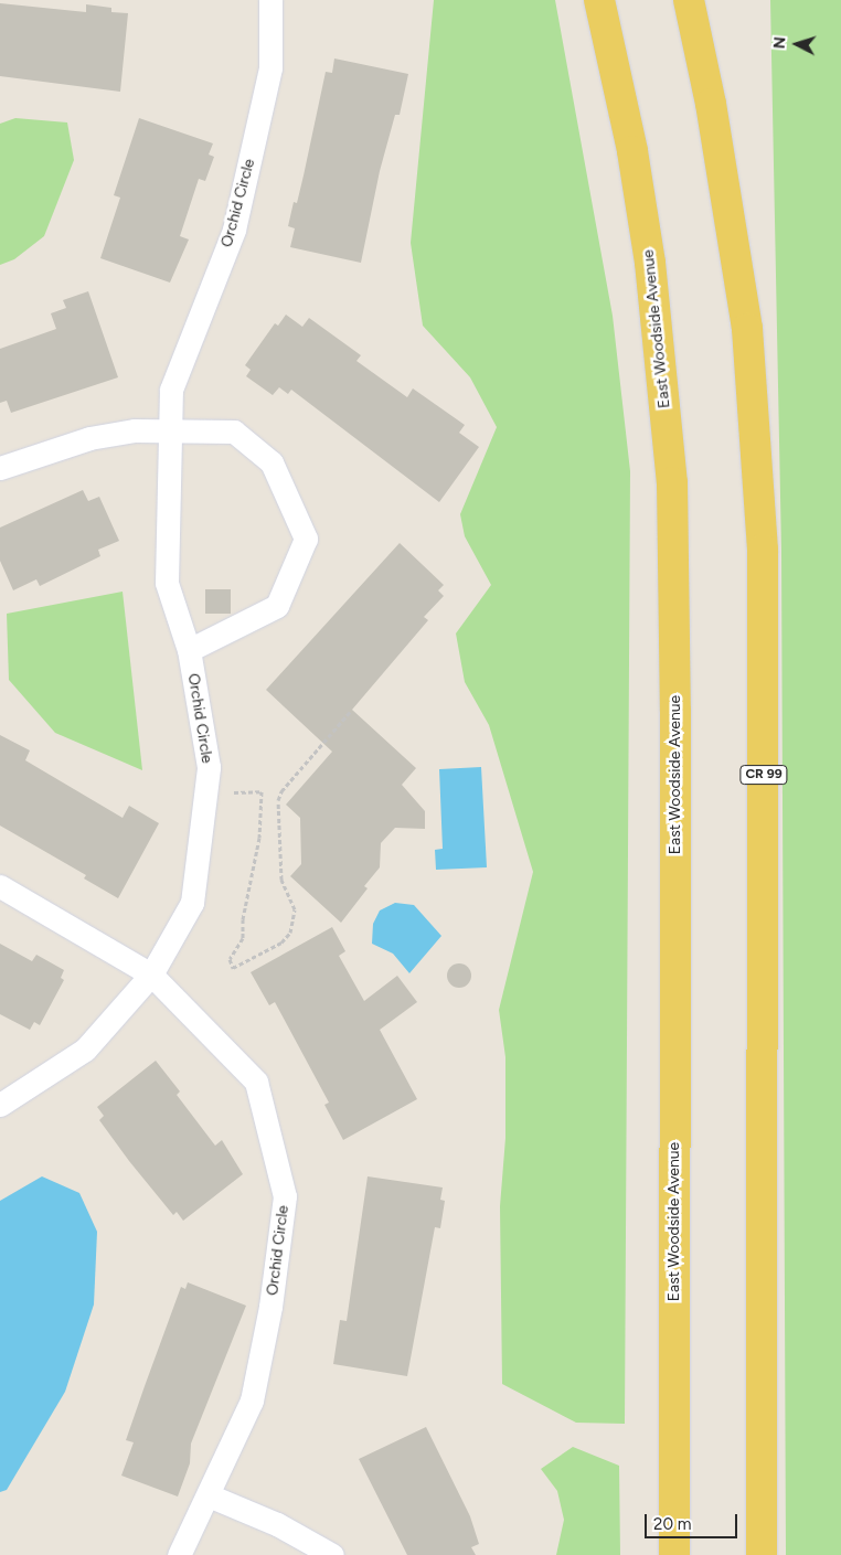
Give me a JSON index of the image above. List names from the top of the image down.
{
  "streets": {
    "main road": ["East Woodside Avenue", "CR 99"],
    "street": ["Orchid Circle"]
  },
  "scale_bar": "20 m",
  "north": "left"
}
